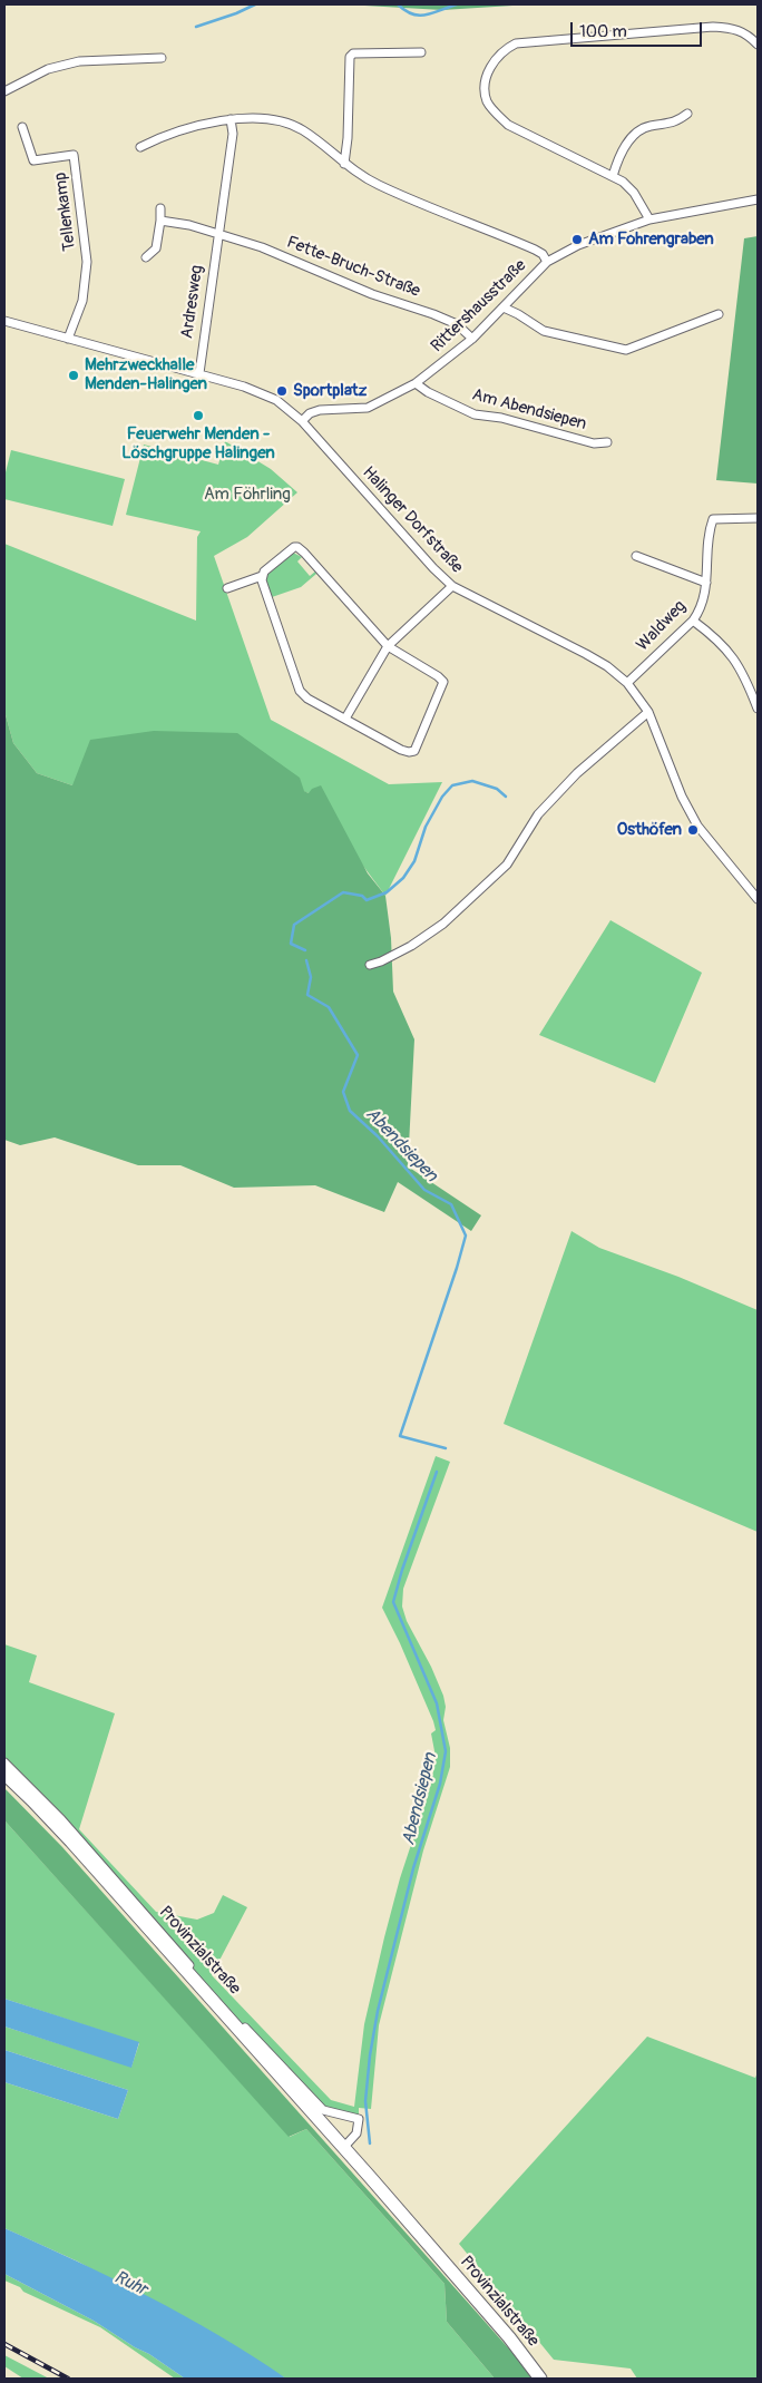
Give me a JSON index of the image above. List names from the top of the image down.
{
  "streets": {
    "main road": ["Provinzialstraße"],
    "street": [
      "Tellenkamp",
      "Fette-Bruch-Straße",
      "Ardresweg",
      "Rittershausstraße",
      "Am Abendsiepen",
      "Halinger Dorfstraße",
      "Waldweg"
    ]
  },
  "crossings": [
    ["Tellenkamp", "Halinger Dorfstraße"],
    ["Fette-Bruch-Straße", "Ardresweg"],
    ["Fette-Bruch-Straße", "Rittershausstraße"],
    ["Ardresweg", "Halinger Dorfstraße"],
    ["Rittershausstraße", "Am Abendsiepen"],
    ["Rittershausstraße", "Halinger Dorfstraße"],
    ["Halinger Dorfstraße", "Waldweg"]
  ],
  "water": ["Abendsiepen", "Ruhr"],
  "parks": ["Am Föhrling"],
  "places": [
    "Am Fohrengraben",
    "Mehrzweckhalle Menden-Halingen",
    "Sportplatz",
    "Feuerwehr Menden - Löschgruppe Halingen",
    "Osthöfen"
  ],
  "scale_bar": "100 m"
}
